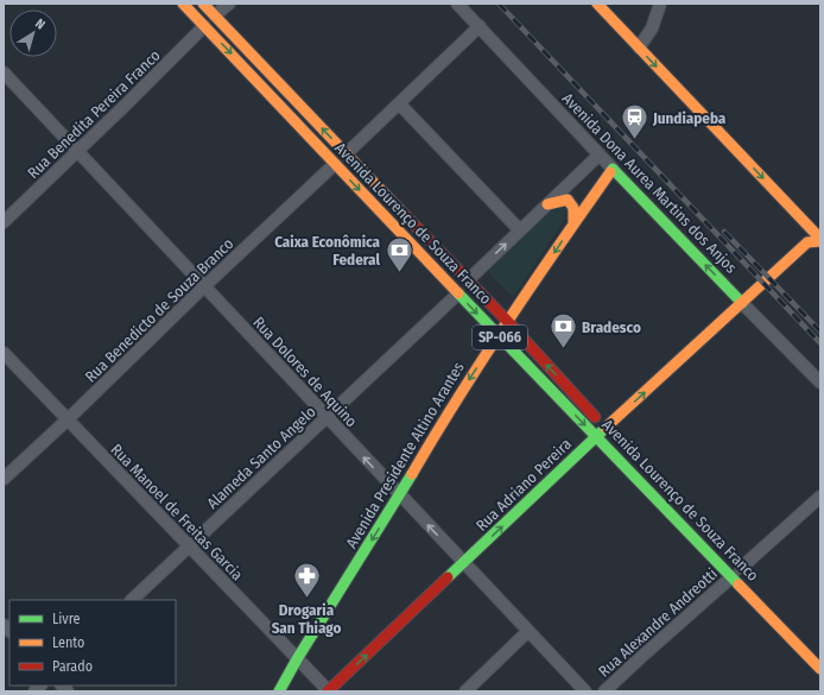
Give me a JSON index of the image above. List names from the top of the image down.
{
  "streets": {
    "main road": [
      "Avenida Dona Aurea Martins dos Anjos",
      "Avenida Lourenço de Souza Franco",
      "SP-066",
      "Avenida Presidente Altino Arantes",
      "Rua Adriano Pereira"
    ],
    "street": [
      "Rua Benedita Pereira Franco",
      "Rua Benedicto de Souza Branco",
      "Rua Dolores de Aquino",
      "Alameda Santo Angelo",
      "Rua Manoel de Freitas Garcia",
      "Rua Alexandre Andreotti"
    ]
  },
  "crossings": [
    ["Rua Benedita Pereira Franco", "Avenida Lourenço de Souza Franco"],
    ["Rua Benedita Pereira Franco", "Rua Dolores de Aquino"],
    ["Avenida Dona Aurea Martins dos Anjos", "Avenida Presidente Altino Arantes"],
    ["Avenida Dona Aurea Martins dos Anjos", "Rua Adriano Pereira"],
    ["Avenida Lourenço de Souza Franco", "Rua Benedicto de Souza Branco"],
    ["Avenida Lourenço de Souza Franco", "Avenida Presidente Altino Arantes"],
    ["Avenida Lourenço de Souza Franco", "Alameda Santo Angelo"],
    ["Avenida Lourenço de Souza Franco", "Rua Adriano Pereira"],
    ["Avenida Lourenço de Souza Franco", "Rua Alexandre Andreotti"],
    ["Rua Benedicto de Souza Branco", "Rua Dolores de Aquino"],
    ["Rua Benedicto de Souza Branco", "Rua Manoel de Freitas Garcia"],
    ["Rua Dolores de Aquino", "Avenida Presidente Altino Arantes"],
    ["Rua Dolores de Aquino", "Alameda Santo Angelo"],
    ["Rua Dolores de Aquino", "Rua Adriano Pereira"],
    ["Avenida Presidente Altino Arantes", "Rua Manoel de Freitas Garcia"],
    ["Alameda Santo Angelo", "Rua Manoel de Freitas Garcia"],
    ["Rua Adriano Pereira", "Rua Manoel de Freitas Garcia"]
  ],
  "one_way": ["Avenida Dona Aurea Martins dos Anjos", "Avenida Presidente Altino Arantes", "Rua Adriano Pereira"],
  "places": {
    "station": ["Jundiapeba"],
    "bank": ["Caixa Econômica Federal", "Bradesco"],
    "pharmacy": ["Drogaria San Thiago"]
  },
  "legend": ["Livre", "Lento", "Parado"],
  "north": "top right"
}
